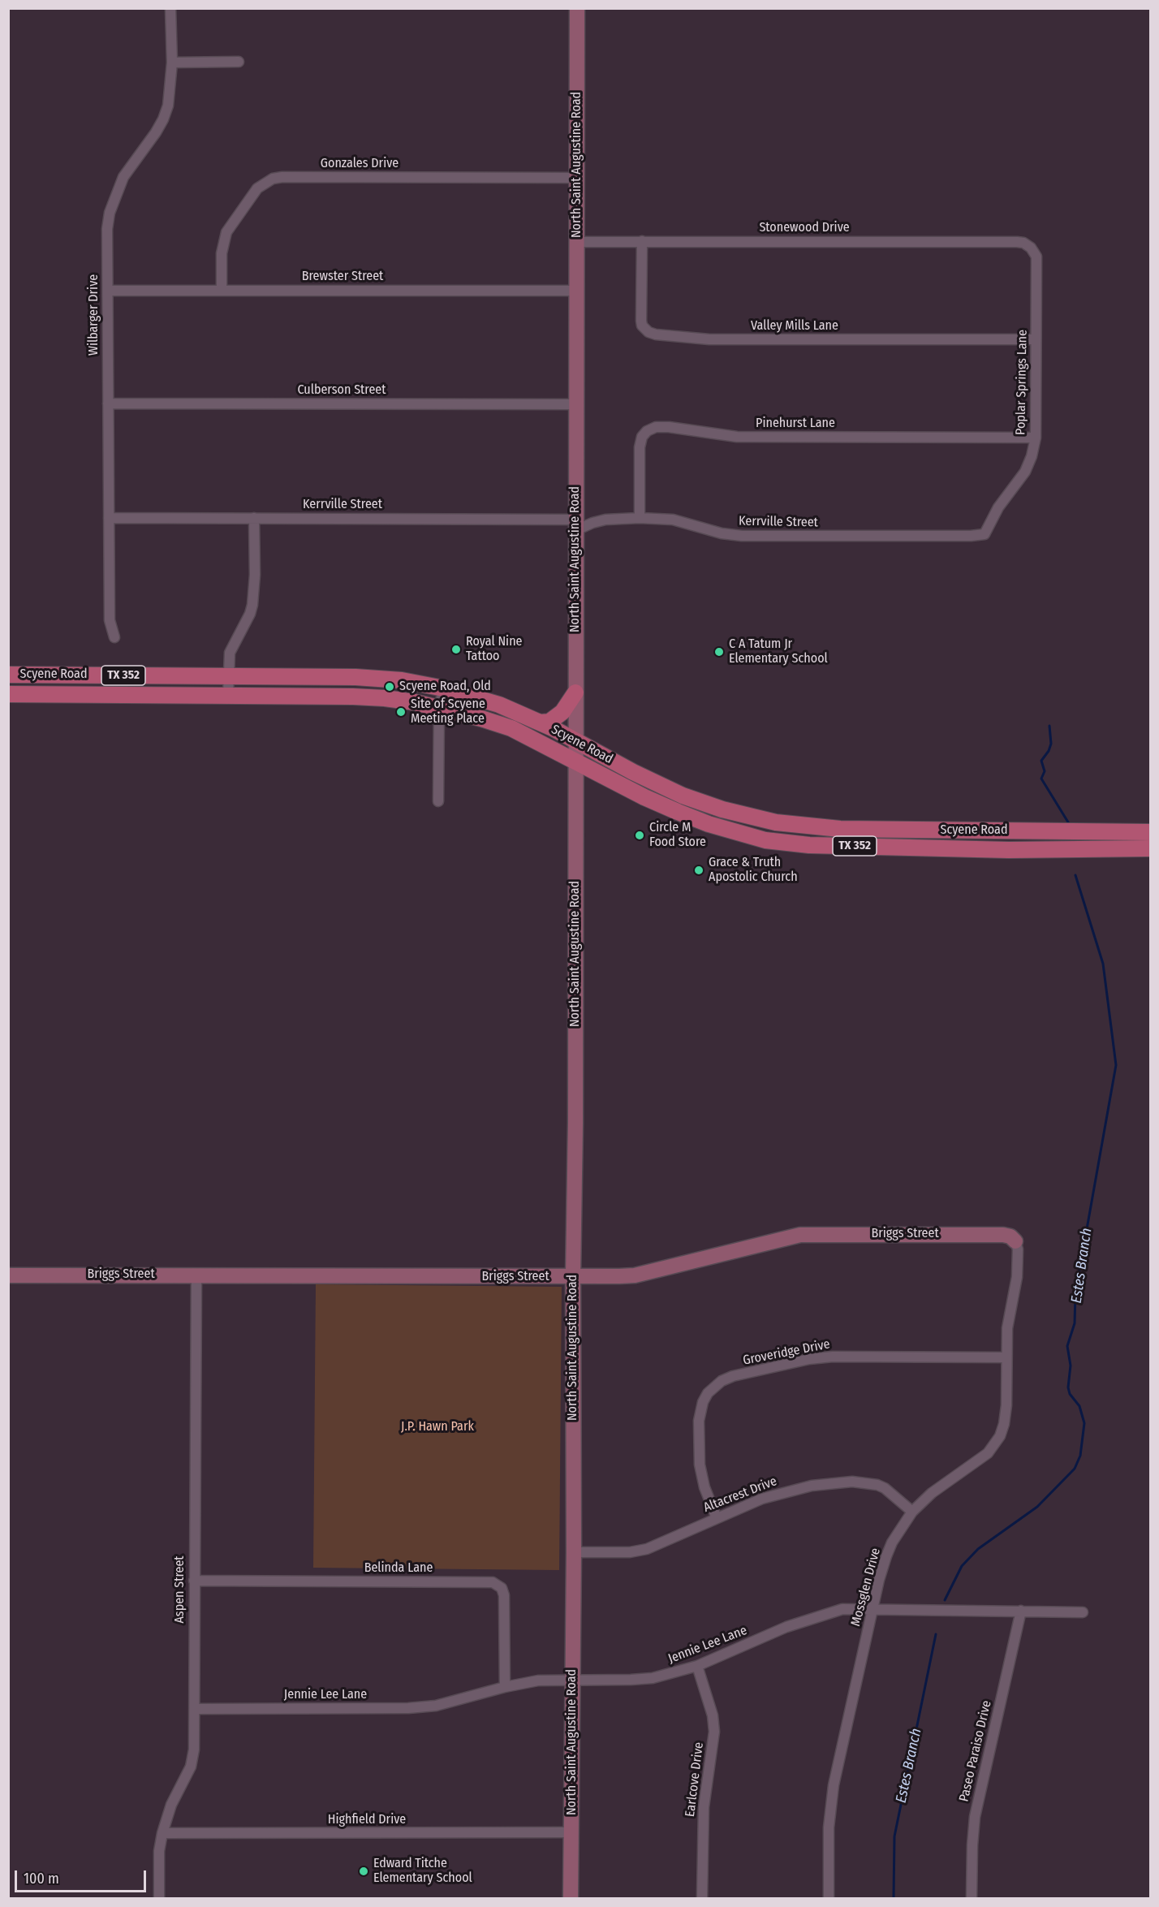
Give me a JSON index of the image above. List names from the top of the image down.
{
  "streets": {
    "main road": ["Scyene Road", "TX 352"],
    "street": [
      "Gonzales Drive",
      "North Saint Augustine Road",
      "Stonewood Drive",
      "Brewster Street",
      "Wilbarger Drive",
      "Valley Mills Lane",
      "Poplar Springs Lane",
      "Culberson Street",
      "Pinehurst Lane",
      "Kerrville Street",
      "Briggs Street",
      "Groveridge Drive",
      "Altacrest Drive",
      "Belinda Lane",
      "Mossglen Drive",
      "Aspen Street",
      "Jennie Lee Lane",
      "Paseo Paraiso Drive",
      "Earlcove Drive",
      "Highfield Drive"
    ]
  },
  "crossings": [
    ["Gonzales Drive", "North Saint Augustine Road"],
    ["Gonzales Drive", "Brewster Street"],
    ["North Saint Augustine Road", "Stonewood Drive"],
    ["North Saint Augustine Road", "Brewster Street"],
    ["North Saint Augustine Road", "Culberson Street"],
    ["North Saint Augustine Road", "Kerrville Street"],
    ["North Saint Augustine Road", "Scyene Road"],
    ["North Saint Augustine Road", "Briggs Street"],
    ["North Saint Augustine Road", "Altacrest Drive"],
    ["North Saint Augustine Road", "Jennie Lee Lane"],
    ["North Saint Augustine Road", "Highfield Drive"],
    ["Stonewood Drive", "Valley Mills Lane"],
    ["Stonewood Drive", "Poplar Springs Lane"],
    ["Brewster Street", "Wilbarger Drive"],
    ["Wilbarger Drive", "Culberson Street"],
    ["Wilbarger Drive", "Kerrville Street"],
    ["Valley Mills Lane", "Poplar Springs Lane"],
    ["Poplar Springs Lane", "Pinehurst Lane"],
    ["Poplar Springs Lane", "Kerrville Street"],
    ["Pinehurst Lane", "Kerrville Street"],
    ["Briggs Street", "Mossglen Drive"],
    ["Briggs Street", "Aspen Street"],
    ["Groveridge Drive", "Altacrest Drive"],
    ["Groveridge Drive", "Mossglen Drive"],
    ["Altacrest Drive", "Mossglen Drive"],
    ["Belinda Lane", "Aspen Street"],
    ["Belinda Lane", "Jennie Lee Lane"],
    ["Mossglen Drive", "Jennie Lee Lane"],
    ["Aspen Street", "Jennie Lee Lane"],
    ["Aspen Street", "Highfield Drive"],
    ["Jennie Lee Lane", "Paseo Paraiso Drive"],
    ["Jennie Lee Lane", "Earlcove Drive"]
  ],
  "water": ["Estes Branch"],
  "parks": ["J.P. Hawn Park"],
  "places": [
    "Royal Nine Tattoo",
    "C A Tatum Jr Elementary School",
    "Scyene Road, Old",
    "Site of Scyene Meeting Place",
    "Circle M Food Store",
    "Grace & Truth Apostolic Church",
    "Edward Titche Elementary School"
  ],
  "scale_bar": "100 m"
}
